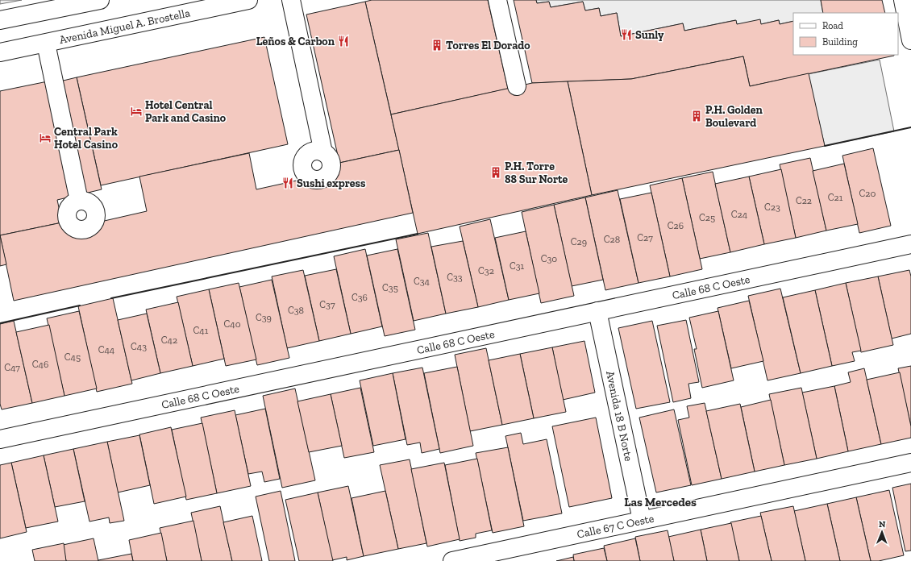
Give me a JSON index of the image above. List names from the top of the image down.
{
  "streets": {
    "street": [
      "Avenida Miguel A. Brostella",
      "Calle 68 C Oeste",
      "Avenida 18 B Norte",
      "Calle 67 C Oeste"
    ]
  },
  "crossings": [
    ["Calle 68 C Oeste", "Avenida 18 B Norte"],
    ["Avenida 18 B Norte", "Calle 67 C Oeste"]
  ],
  "districts": ["Las Mercedes"],
  "places": {
    "restaurant": ["Sunly", "Leños & Carbon", "Sushi express"],
    "building": ["Torres El Dorado", "P.H. Golden Boulevard", "P.H. Torre 88 Sur Norte"],
    "hotel": ["Hotel Central Park and Casino", "Central Park Hotel Casino"]
  },
  "house_numbers": [
    "C20",
    "C21",
    "C22",
    "C23",
    "C24",
    "C25",
    "C26",
    "C27",
    "C28",
    "C29",
    "C30",
    "C31",
    "C32",
    "C33",
    "C34",
    "C35",
    "C36",
    "C37",
    "C38",
    "C39",
    "C40",
    "C41",
    "C42",
    "C43",
    "C44",
    "C45",
    "C46",
    "C47"
  ],
  "legend": ["Road", "Building"],
  "north": "top"
}
